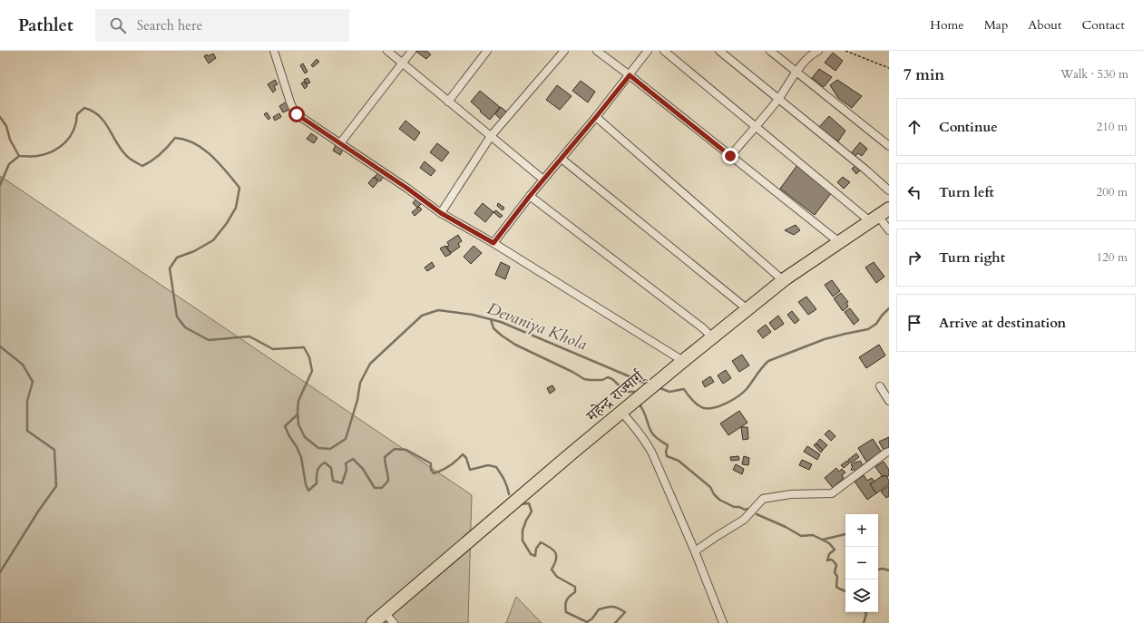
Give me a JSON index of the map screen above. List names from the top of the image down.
{
  "streets": {
    "highway": ["महेन्द्र राज्मार्ग्"]
  },
  "water": ["Devaniya Khola"],
  "page": {
    "header": "Pathlet",
    "search": "Search here",
    "nav": [
      "Home",
      "Map",
      "About",
      "Contact"
    ],
    "heading": ["7 min", "Walk · 530 m"],
    "list": [
      ["Continue", "210 m"],
      ["Turn left", "200 m"],
      ["Turn right", "120 m"],
      "Arrive at destination"
    ],
    "map_buttons": ["+", "−"]
  }
}
